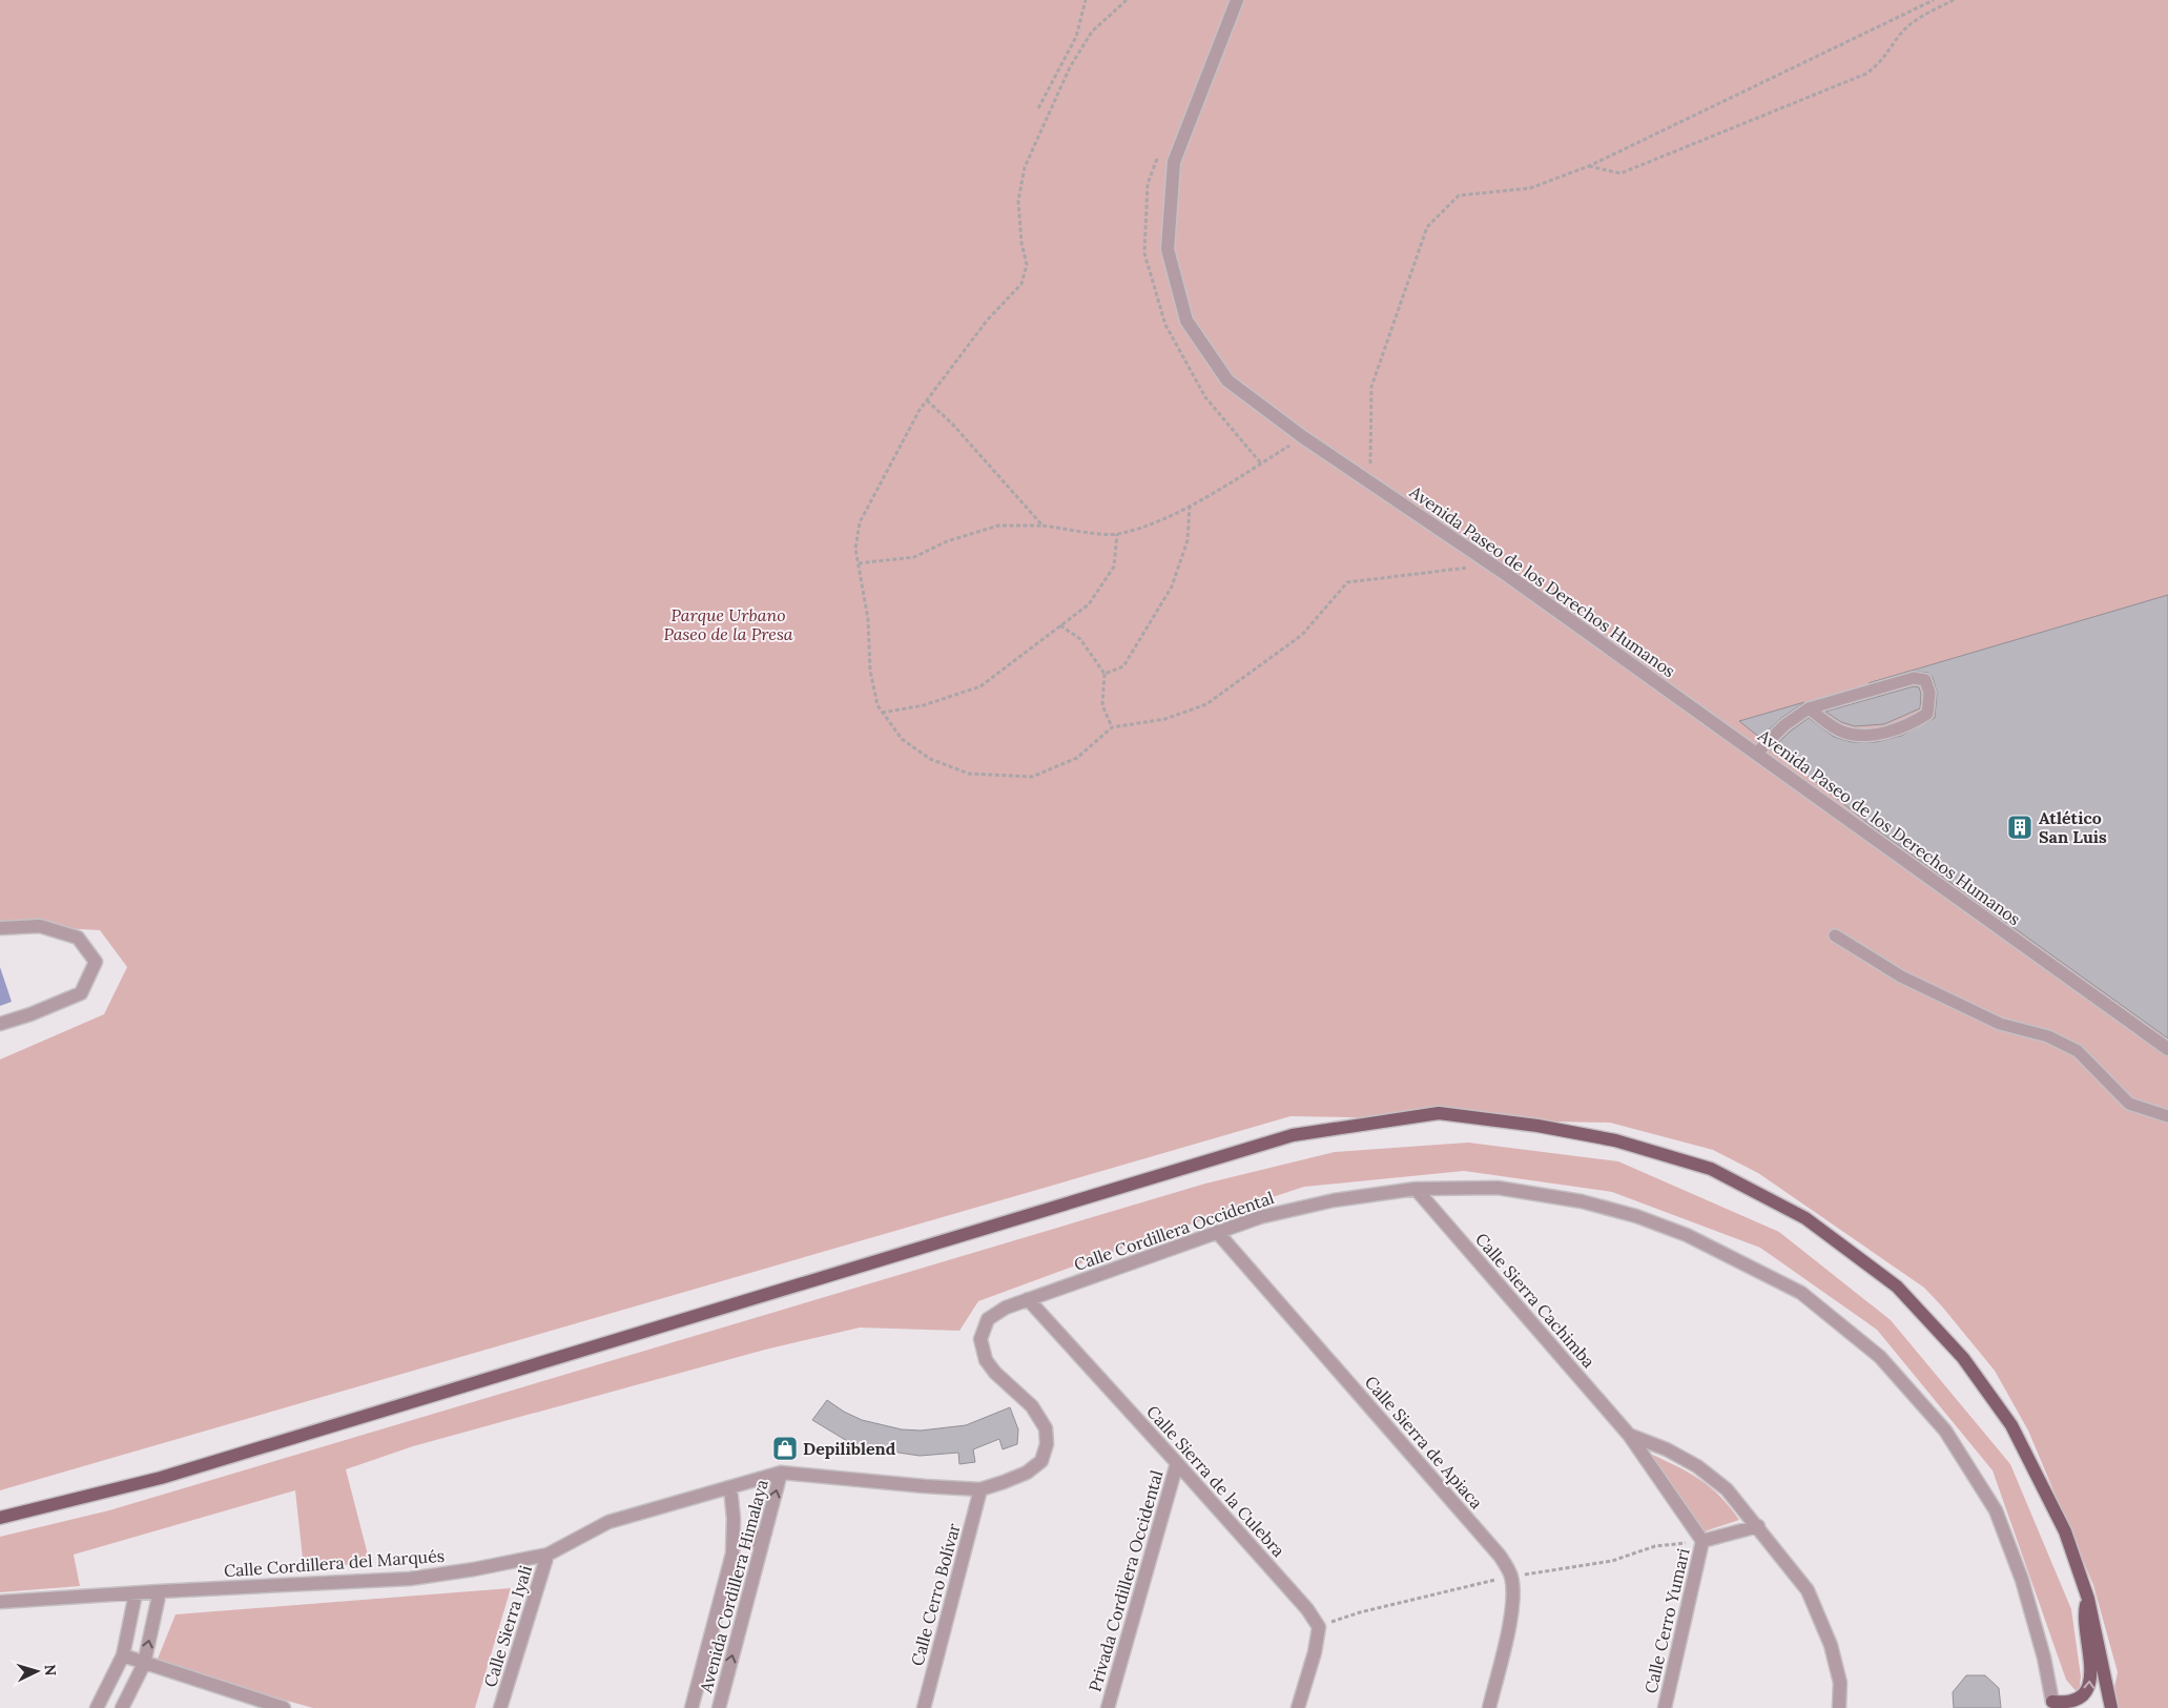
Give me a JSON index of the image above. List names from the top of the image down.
{
  "streets": {
    "street": [
      "Avenida Paseo de los Derechos Humanos",
      "Calle Cordillera Occidental",
      "Calle Sierra Cachimba",
      "Calle Sierra de Apiaca",
      "Calle Sierra de la Culebra",
      "Calle Cordillera del Marqués",
      "Privada Cordillera Occidental",
      "Avenida Cordillera Himalaya",
      "Calle Cerro Bolívar",
      "Calle Cerro Yumari",
      "Calle Sierra Iyali"
    ]
  },
  "crossings": [
    ["Calle Cordillera Occidental", "Calle Sierra Cachimba"],
    ["Calle Cordillera Occidental", "Calle Sierra de Apiaca"],
    ["Calle Cordillera Occidental", "Calle Sierra de la Culebra"],
    ["Calle Cordillera Occidental", "Calle Cordillera del Marqués"],
    ["Calle Cordillera Occidental", "Avenida Cordillera Himalaya"],
    ["Calle Cordillera Occidental", "Calle Cerro Bolívar"],
    ["Calle Sierra Cachimba", "Calle Cerro Yumari"],
    ["Calle Sierra de la Culebra", "Privada Cordillera Occidental"],
    ["Calle Cordillera del Marqués", "Avenida Cordillera Himalaya"],
    ["Calle Cordillera del Marqués", "Calle Sierra Iyali"]
  ],
  "parks": ["Parque Urbano Paseo de la Presa"],
  "places": {
    "building": ["Atlético San Luis"],
    "shop": ["Depiliblend"]
  },
  "north": "right"
}
